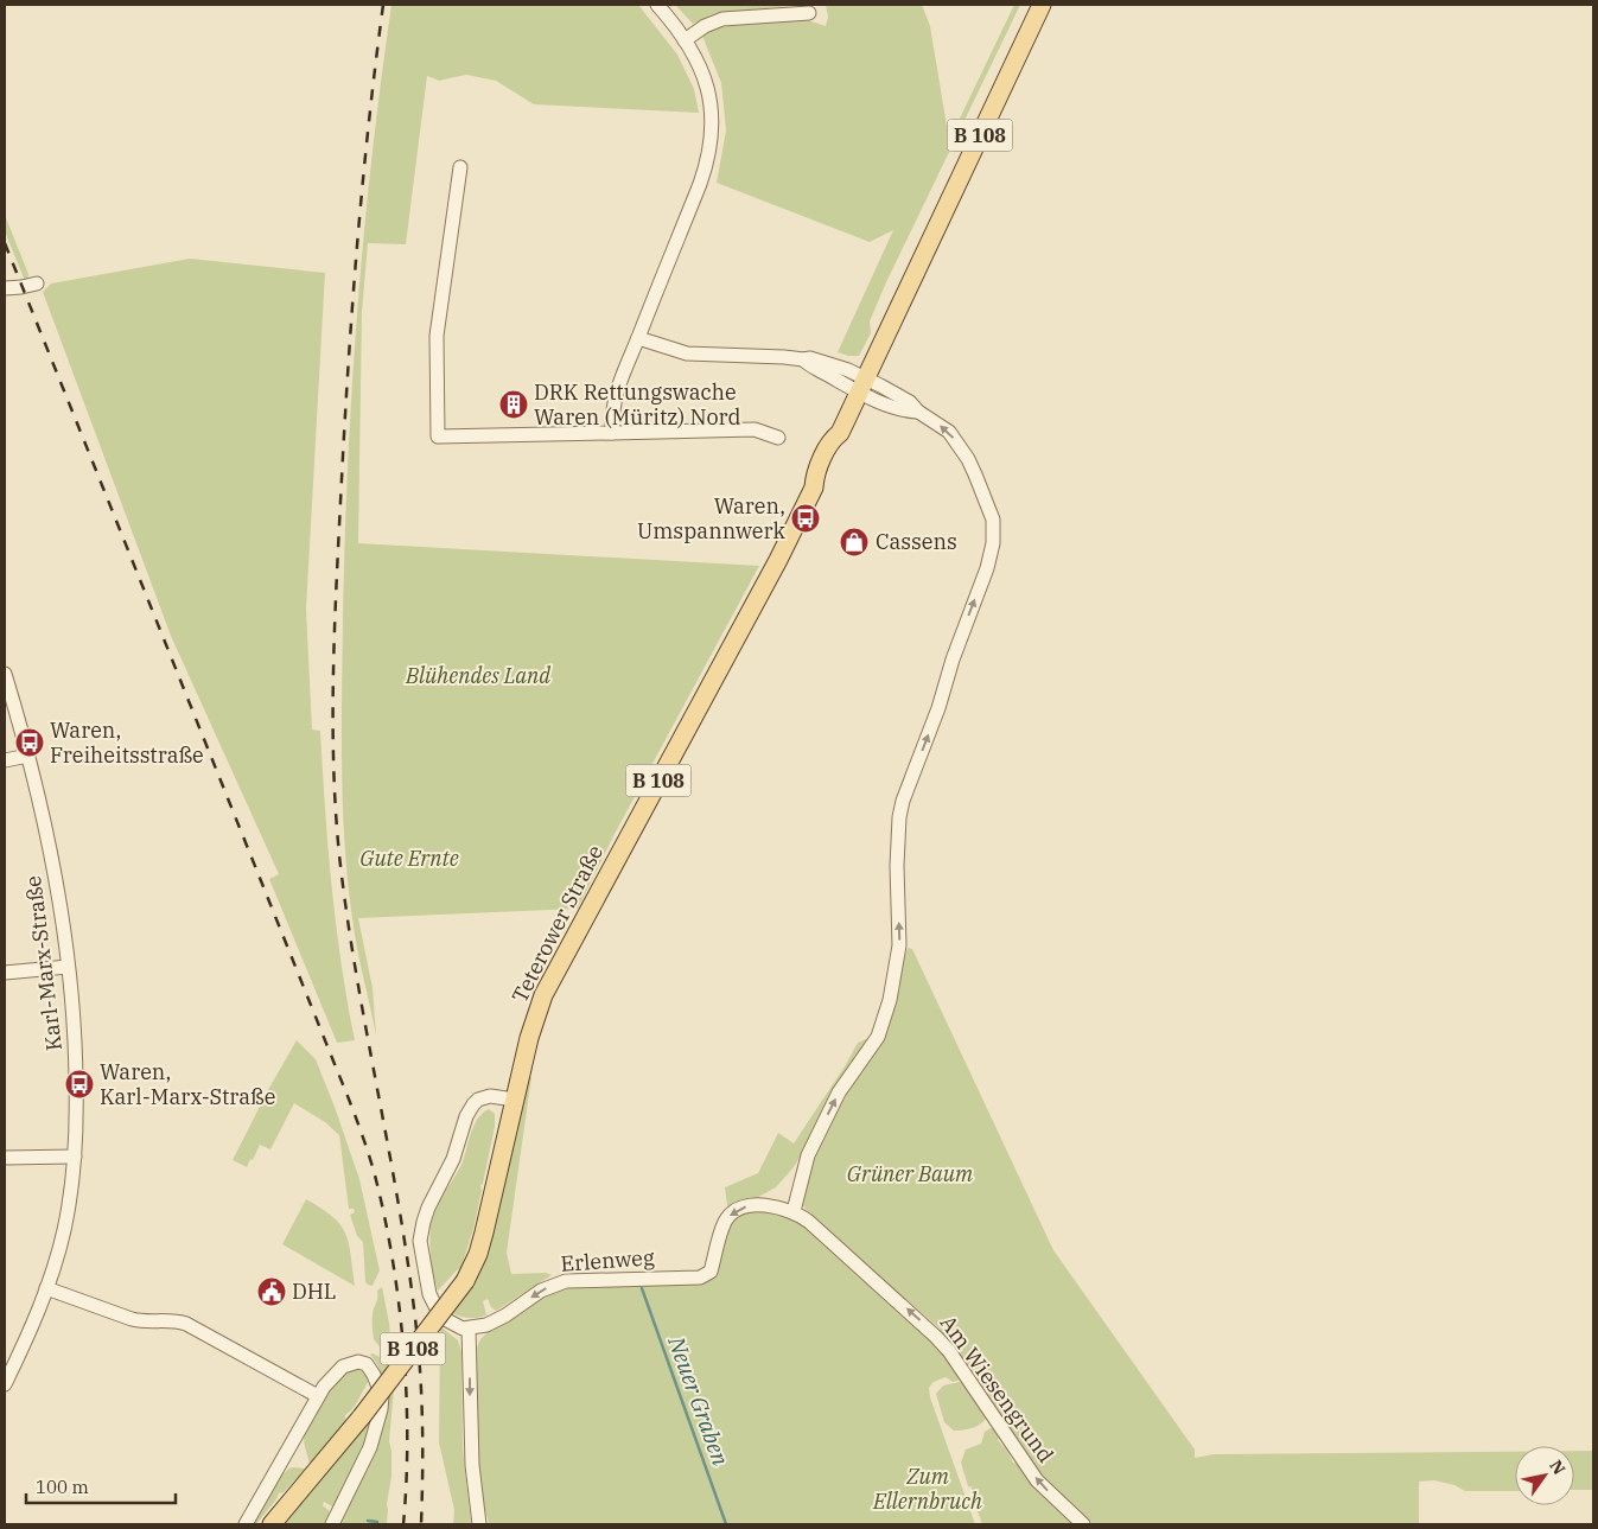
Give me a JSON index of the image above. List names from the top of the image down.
{
  "streets": {
    "main road": ["B 108", "Teterower Straße"],
    "street": ["Karl-Marx-Straße", "Erlenweg", "Am Wiesengrund"]
  },
  "crossings": [
    ["B 108", "Teterower Straße"],
    ["Erlenweg", "Am Wiesengrund"]
  ],
  "one_way": ["Erlenweg", "Am Wiesengrund"],
  "water": ["Neuer Graben"],
  "parks": [
    "Blühendes Land",
    "Gute Ernte",
    "Grüner Baum",
    "Zum Ellernbruch"
  ],
  "places": {
    "building": ["DRK Rettungswache Waren (Müritz) Nord"],
    "bus stop": ["Waren, Umspannwerk", "Waren, Freiheitsstraße", "Waren, Karl-Marx-Straße"],
    "shop": ["Cassens"],
    "public building": ["DHL"]
  },
  "scale_bar": "100 m",
  "north": "top right"
}
